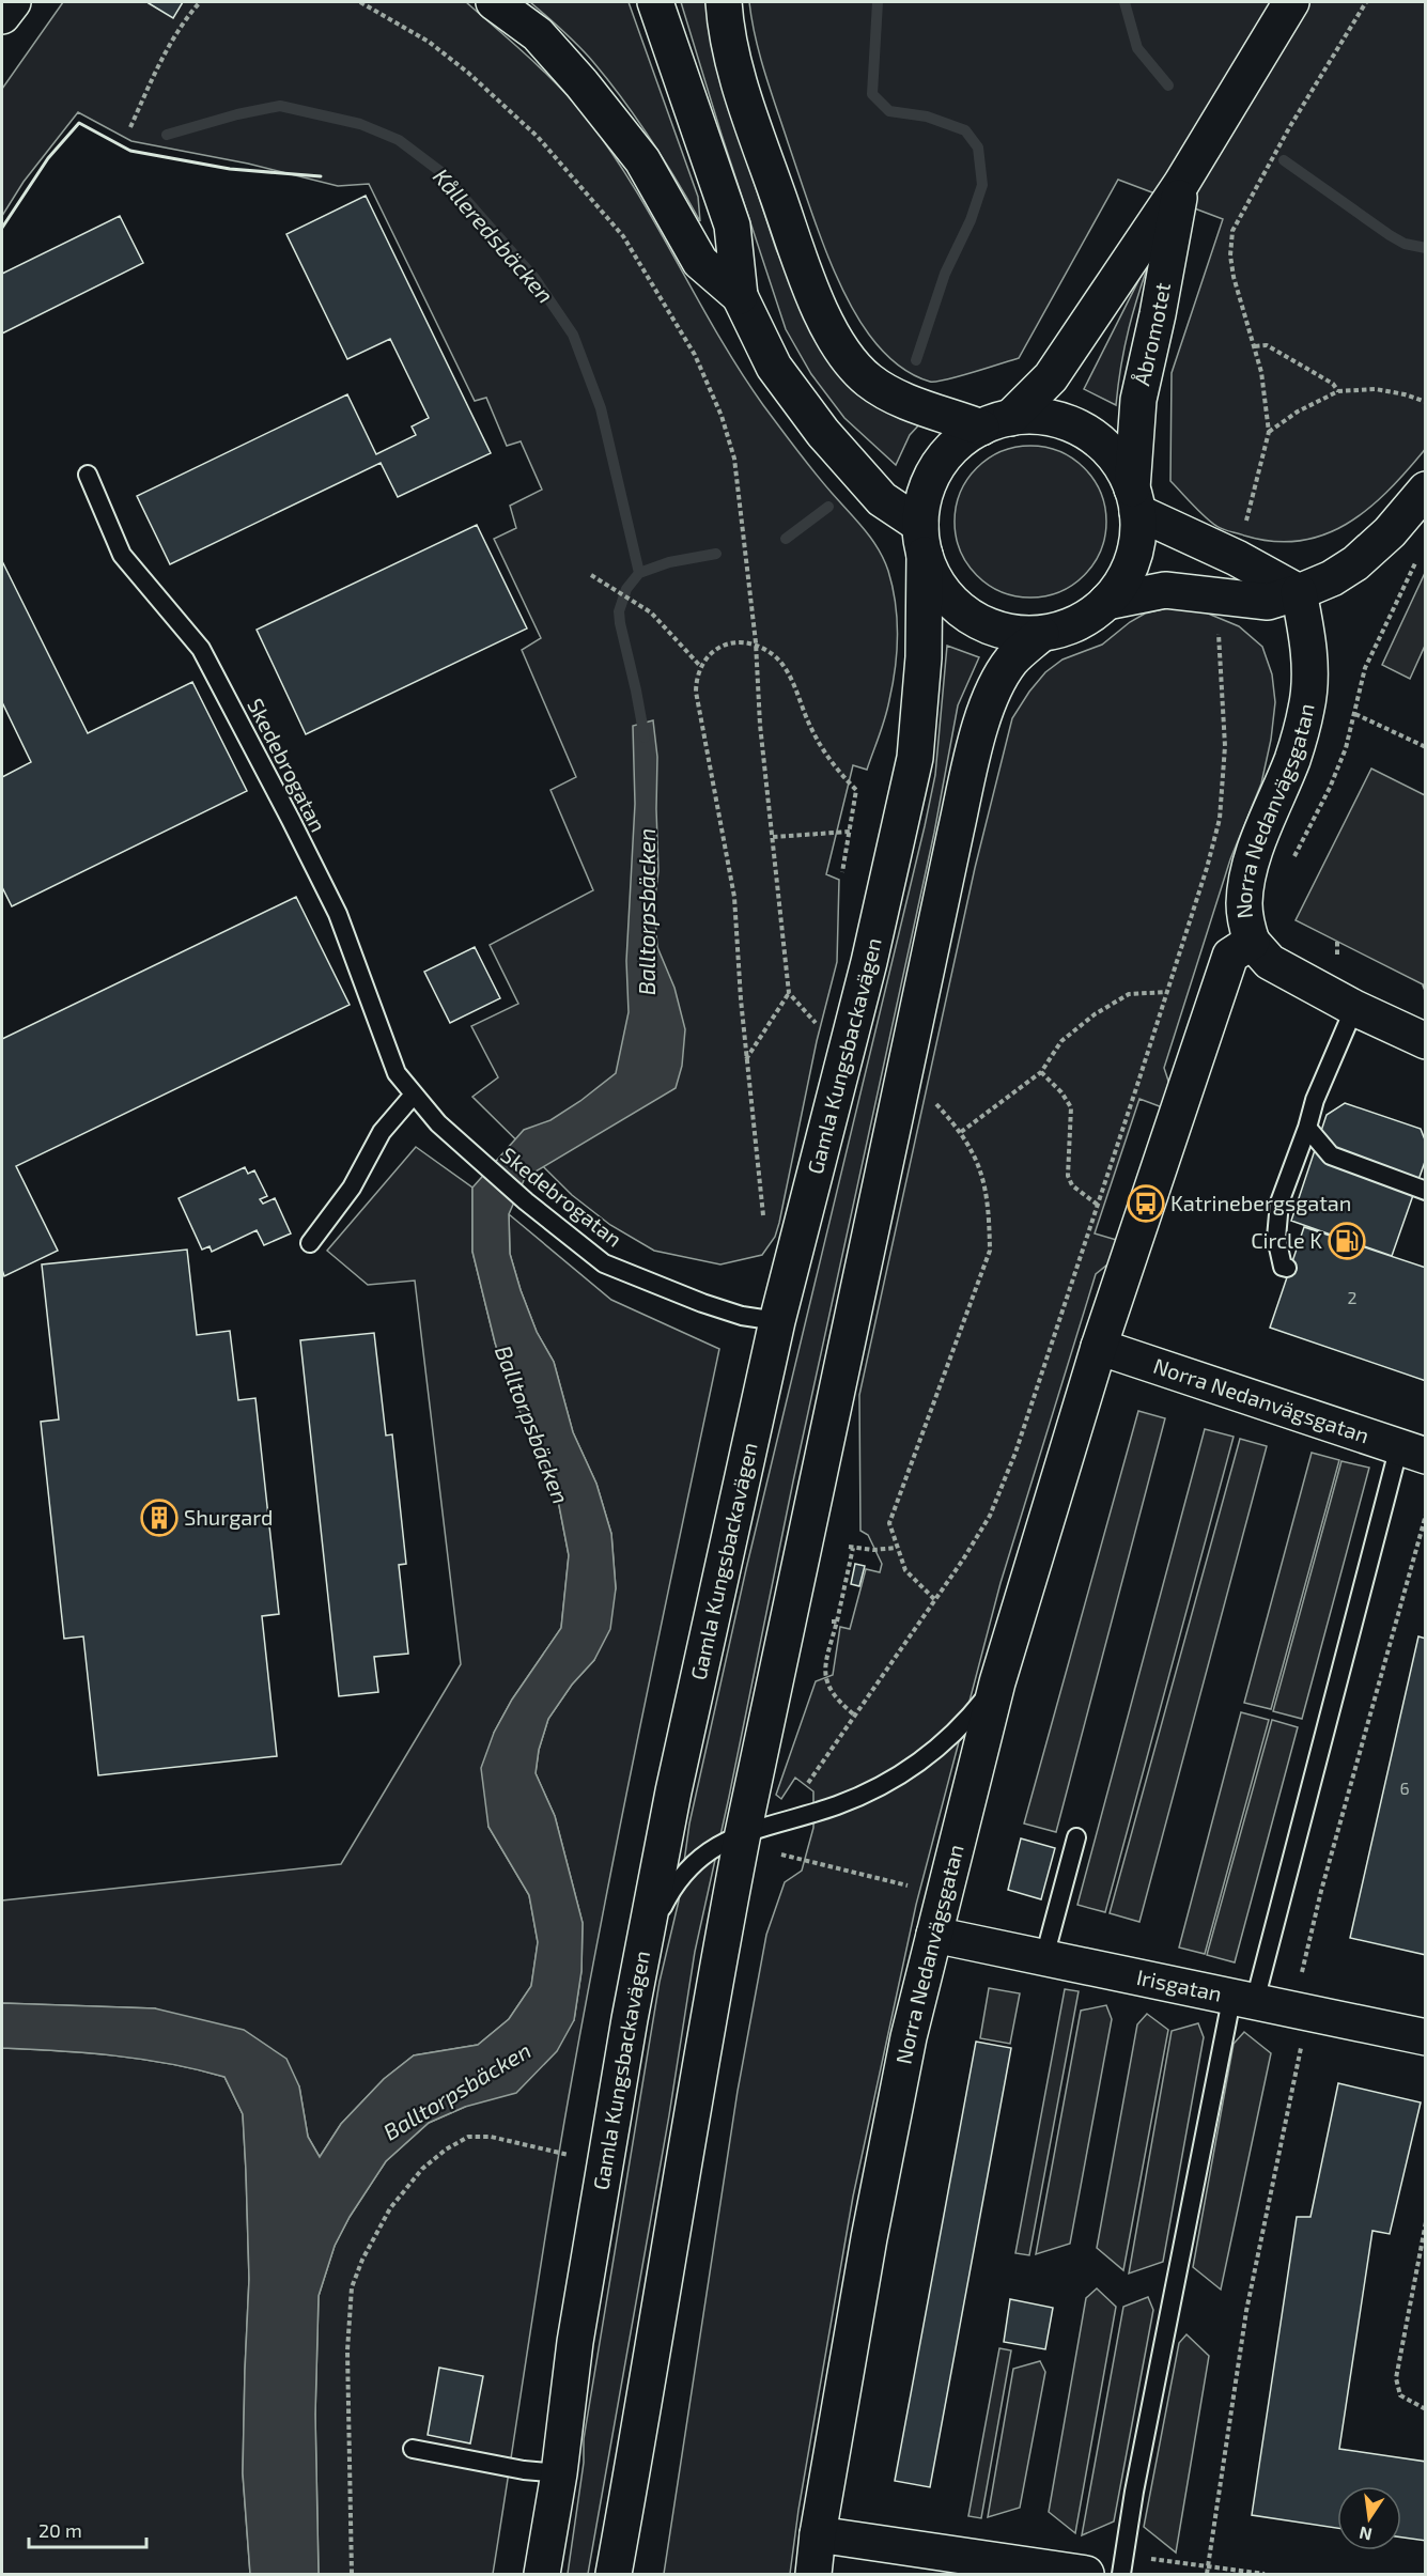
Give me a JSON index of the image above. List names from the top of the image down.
{
  "streets": {
    "main road": [
      "Åbromotet",
      "Norra Nedanvägsgatan",
      "Gamla Kungsbackavägen",
      "Irisgatan"
    ],
    "lane": ["Skedebrogatan"]
  },
  "crossings": [
    ["Åbromotet", "Gamla Kungsbackavägen"],
    ["Skedebrogatan", "Gamla Kungsbackavägen"],
    ["Norra Nedanvägsgatan", "Irisgatan"]
  ],
  "water": ["Kålleredsbäcken", "Balltorpsbäcken"],
  "places": {
    "bus stop": ["Katrinebergsgatan"],
    "fuel station": ["Circle K"],
    "building": ["Shurgard"]
  },
  "house_numbers": ["2", "6"],
  "scale_bar": "20 m",
  "north": "bottom"
}
